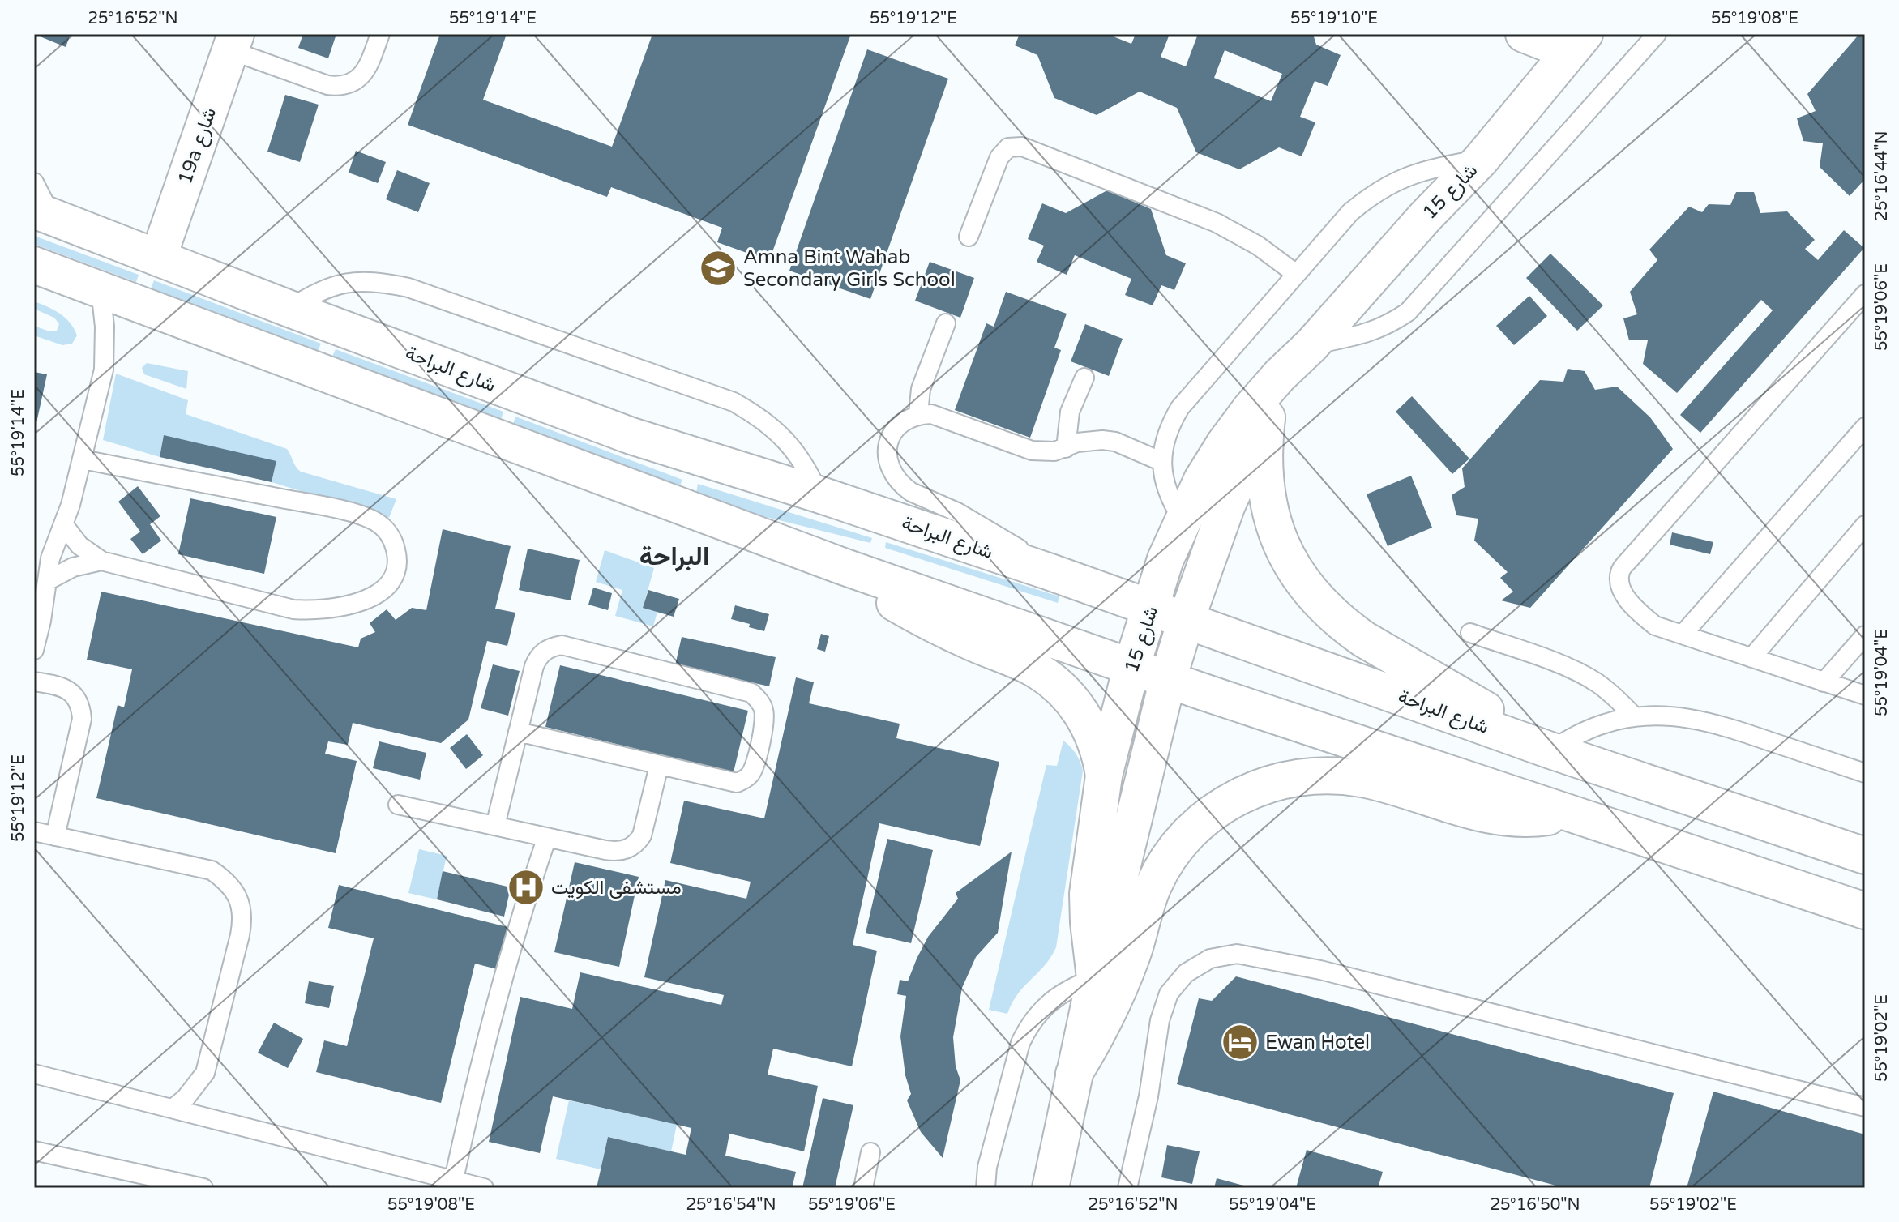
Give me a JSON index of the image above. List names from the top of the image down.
{
  "streets": {
    "street": ["19a شارع", "شارع 15", "شارع البراحة"]
  },
  "crossings": [
    ["19a شارع", "شارع البراحة"],
    ["شارع 15", "شارع البراحة"]
  ],
  "districts": ["البراحة"],
  "places": {
    "school or university": ["Amna Bint Wahab Secondary Girls School"],
    "hospital": ["مستشفى الكويت"],
    "hotel": ["Ewan Hotel"]
  },
  "coordinates": [
    "25°16'52\"N",
    "55°19'14\"E",
    "55°19'12\"E",
    "55°19'10\"E",
    "55°19'08\"E",
    "25°16'44\"N",
    "55°19'06\"E",
    "55°19'04\"E",
    "55°19'02\"E",
    "25°16'54\"N",
    "25°16'50\"N"
  ]
}
